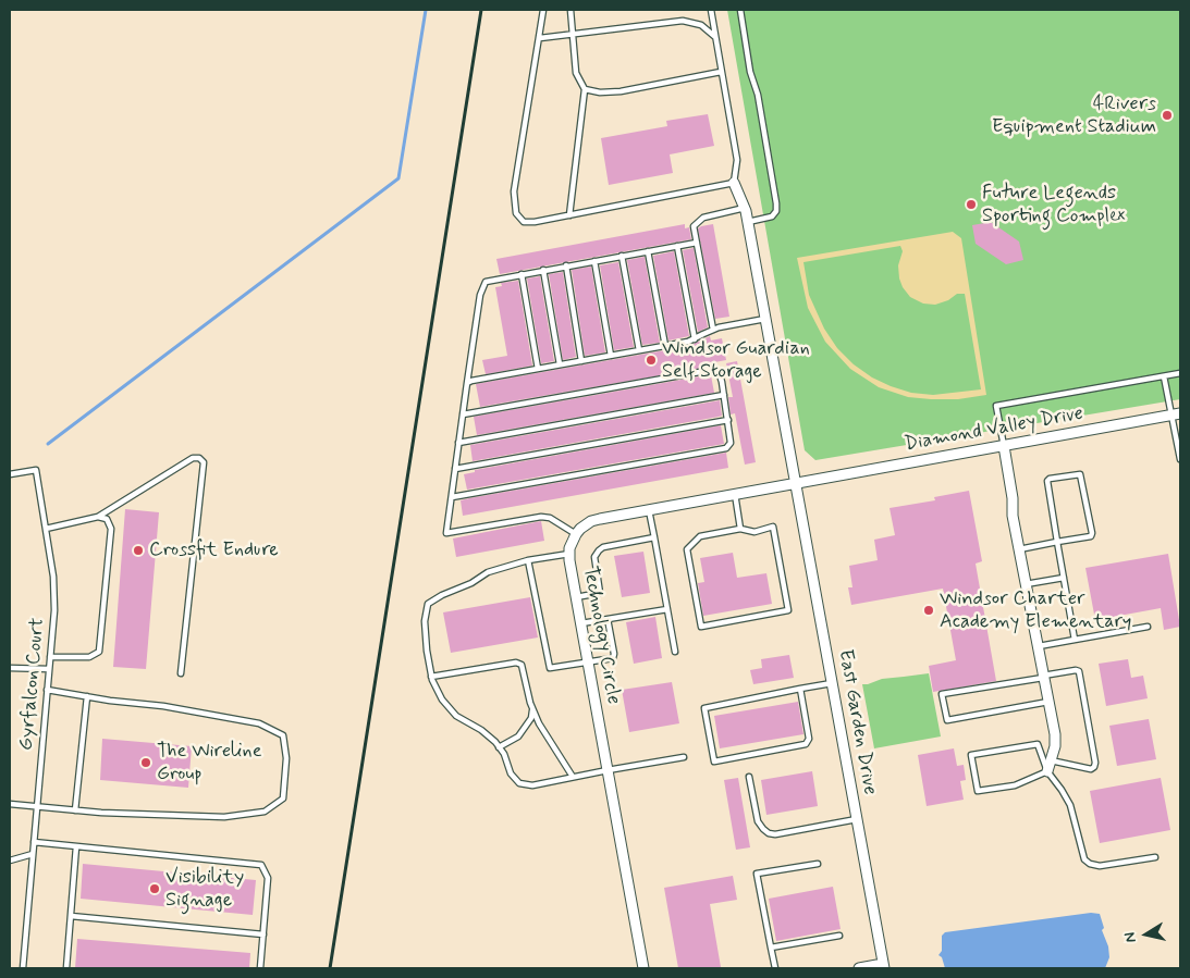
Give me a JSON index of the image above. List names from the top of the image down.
{
  "streets": {
    "street": ["Diamond Valley Drive", "Technology Circle", "East Garden Drive"],
    "lane": ["Gyrfalcon Court"]
  },
  "crossings": [
    ["Diamond Valley Drive", "East Garden Drive"]
  ],
  "places": [
    "4Rivers Equipment Stadium",
    "Future Legends Sporting Complex",
    "Windsor Guardian Self Storage",
    "Crossfit Endure",
    "Windsor Charter Academy Elementary",
    "The Wireline Group",
    "Visibility Signage"
  ],
  "north": "left"
}
